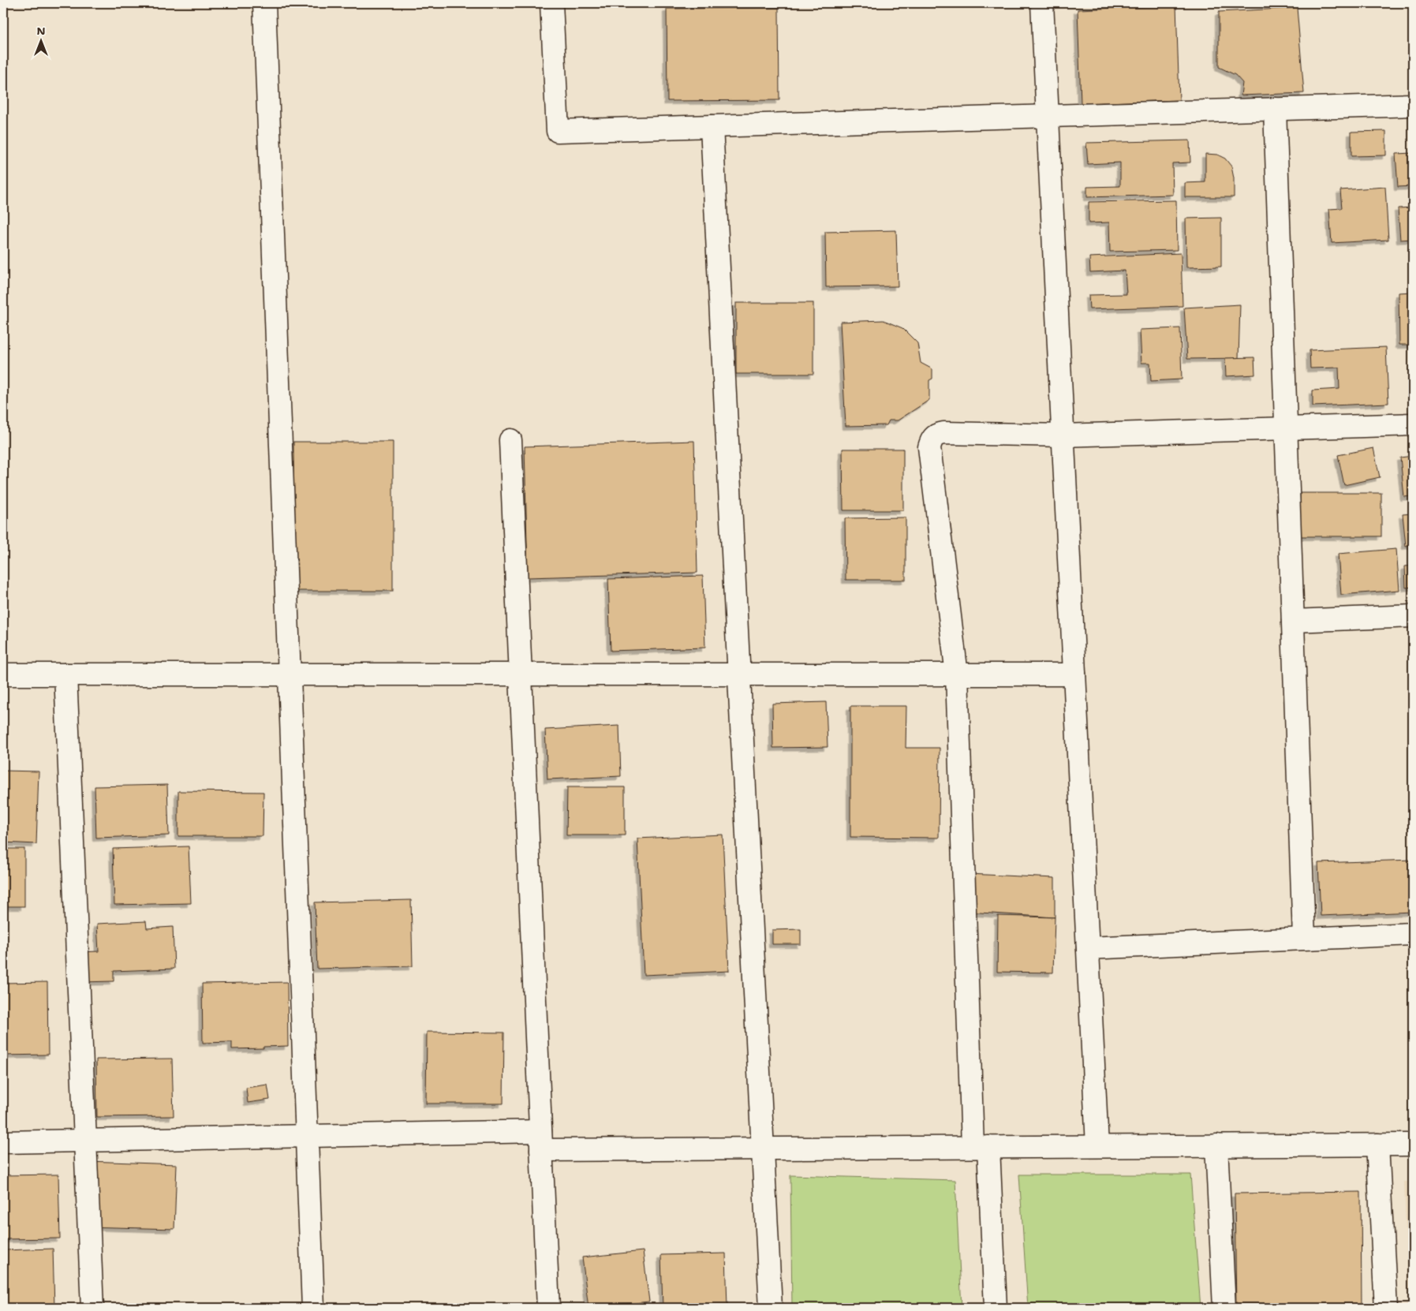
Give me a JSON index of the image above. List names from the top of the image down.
{
  "north": "top"
}
